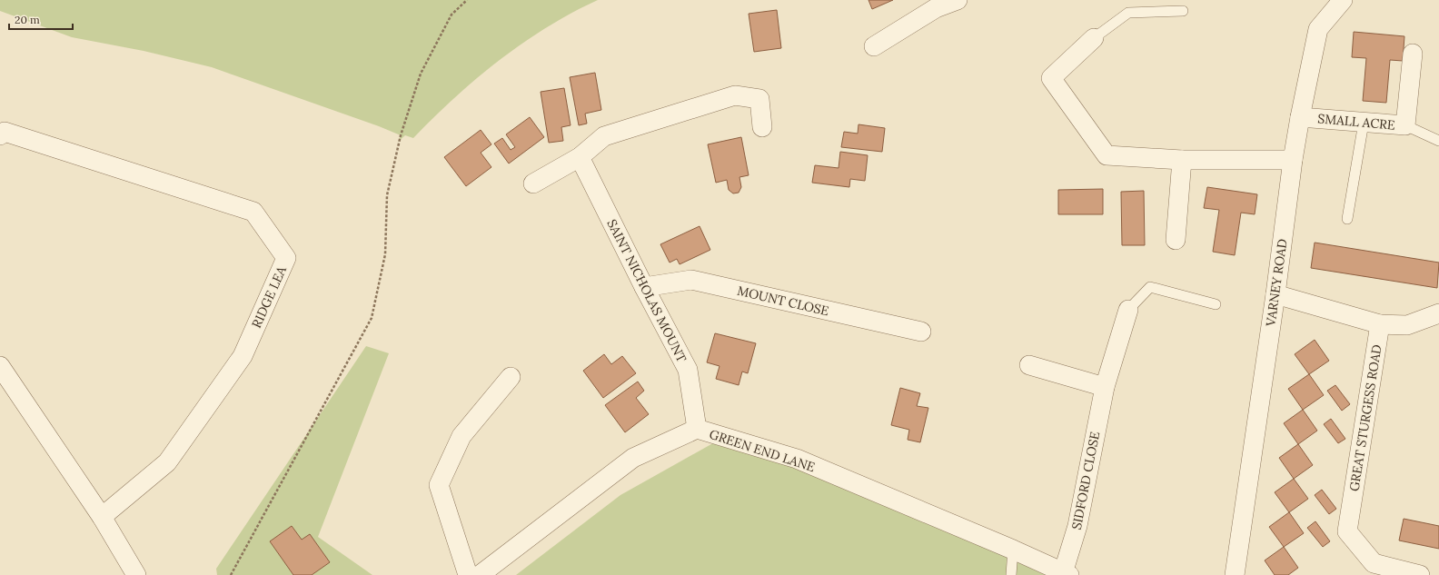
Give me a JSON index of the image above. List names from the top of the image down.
{
  "streets": {
    "street": [
      "SMALL ACRE",
      "VARNEY ROAD",
      "SAINT NICHOLAS MOUNT",
      "RIDGE LEA",
      "MOUNT CLOSE",
      "GREAT STURGESS ROAD",
      "GREEN END LANE",
      "SIDFORD CLOSE"
    ]
  },
  "crossings": [
    ["SMALL ACRE", "VARNEY ROAD"],
    ["SAINT NICHOLAS MOUNT", "MOUNT CLOSE"],
    ["SAINT NICHOLAS MOUNT", "GREEN END LANE"],
    ["GREEN END LANE", "SIDFORD CLOSE"]
  ],
  "scale_bar": "20 m"
}
